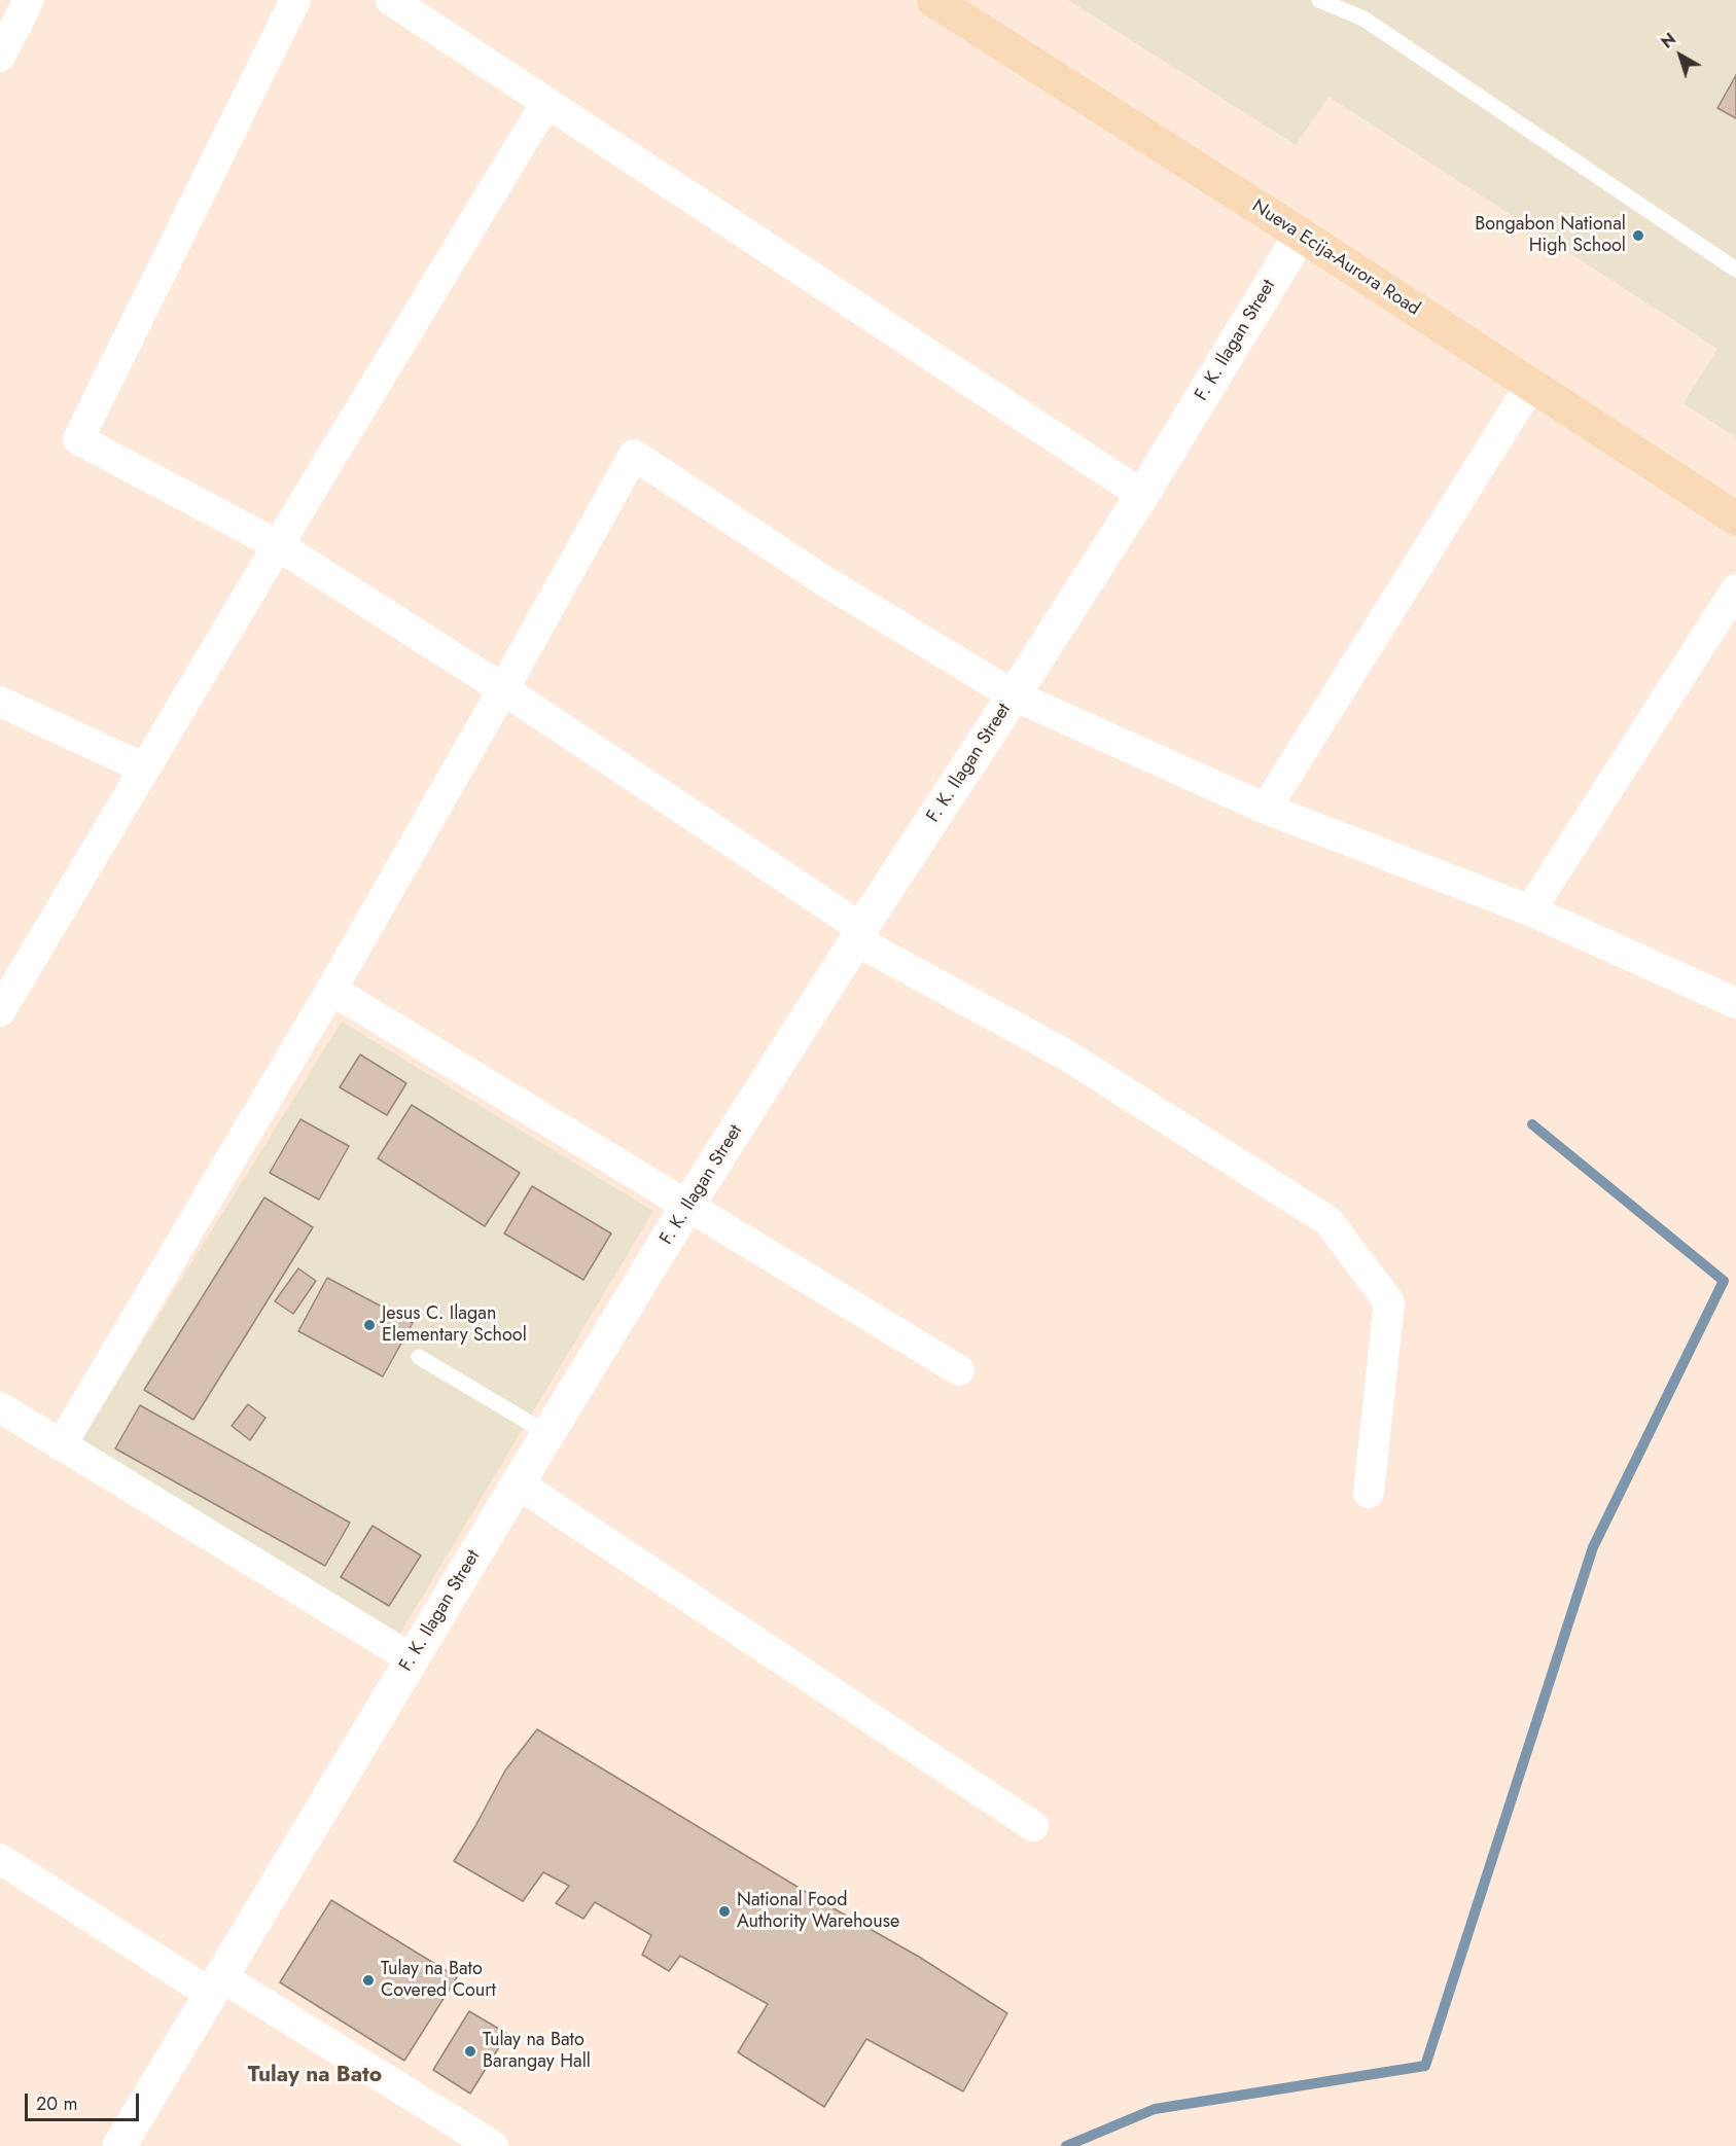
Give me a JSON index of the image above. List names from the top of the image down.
{
  "streets": {
    "main road": ["Nueva Ecija-Aurora Road"],
    "street": ["F. K. Ilagan Street"]
  },
  "crossings": [
    ["Nueva Ecija-Aurora Road", "F. K. Ilagan Street"]
  ],
  "districts": ["Tulay na Bato"],
  "places": [
    "Bongabon National High School",
    "Jesus C. Ilagan Elementary School",
    "National Food Authority Warehouse",
    "Tulay na Bato Covered Court",
    "Tulay na Bato Barangay Hall"
  ],
  "scale_bar": "20 m",
  "north": "top left"
}
